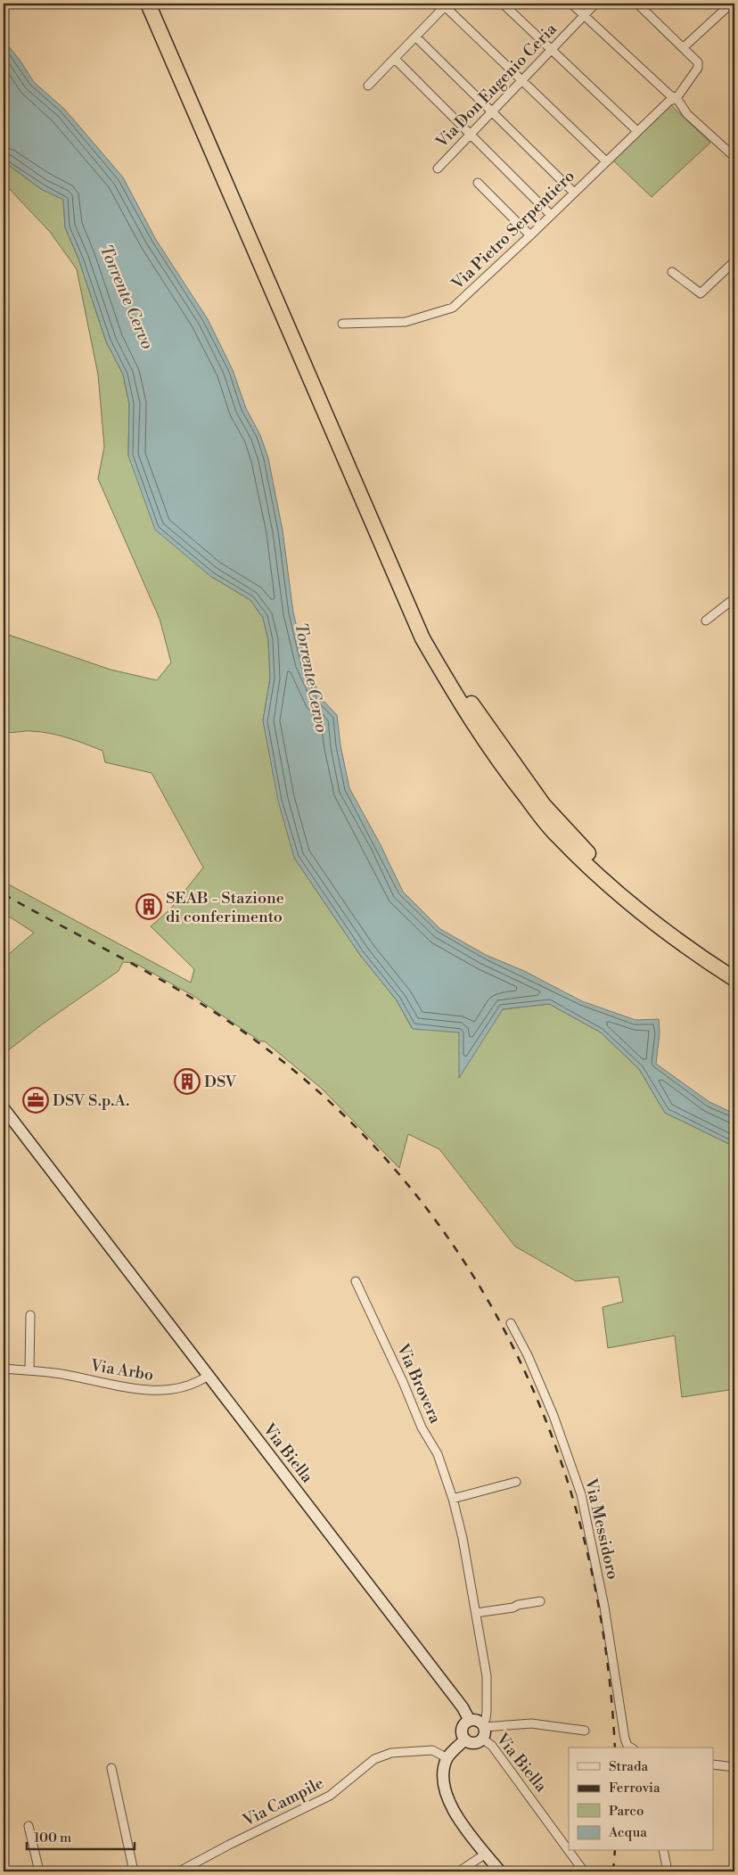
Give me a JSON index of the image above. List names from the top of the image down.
{
  "streets": {
    "street": [
      "Via Don Eugenio Ceria",
      "Via Pietro Serpentiero",
      "Via Arbo",
      "Via Brovera",
      "Via Biella",
      "Via Messidoro",
      "Via Campile"
    ]
  },
  "crossings": [
    ["Via Arbo", "Via Biella"],
    ["Via Brovera", "Via Biella"]
  ],
  "water": ["Torrente Cervo"],
  "places": {
    "building": ["SEAB - Stazione di conferimento", "DSV"],
    "office": ["DSV S.p.A."]
  },
  "legend": [
    "Strada",
    "Ferrovia",
    "Parco",
    "Acqua"
  ],
  "scale_bar": "100 m"
}
